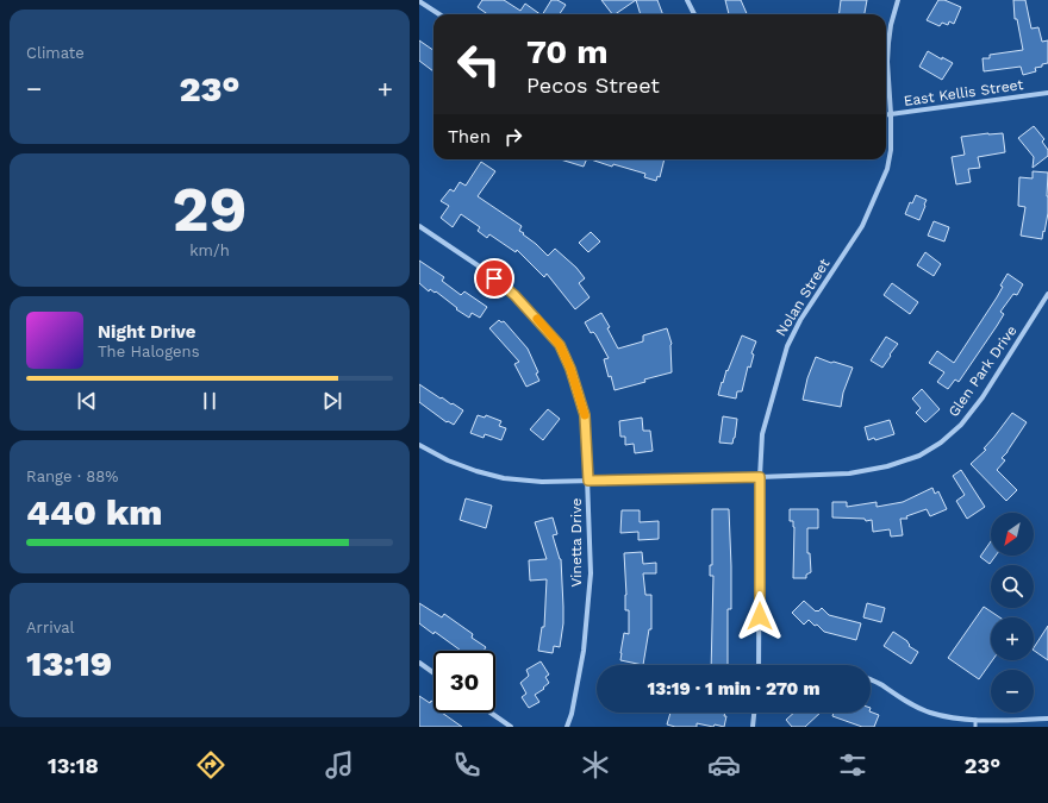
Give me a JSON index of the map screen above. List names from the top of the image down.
{
  "streets": {
    "street": [
      "East Kellis Street",
      "Nolan Street",
      "Glen Park Drive",
      "Vinetta Drive"
    ]
  },
  "crossings": [
    ["East Kellis Street", "Nolan Street"],
    ["Nolan Street", "Glen Park Drive"],
    ["Glen Park Drive", "Vinetta Drive"]
  ],
  "north": "bottom left",
  "page": {
    "tile": [
      "Climate",
      ["29", "km/h"],
      ["Range · 88%", "440 km"],
      ["Arrival", "13:19"]
    ],
    "turn": ["70 m", "Pecos Street"],
    "heat": ["−", "23°", "+"],
    "then": "Then",
    "song": ["Night Drive", "The Halogens"],
    "map_buttons": ["+", "−"],
    "limit": "30",
    "trip": "13:19 · 1 min · 270 m",
    "tabs": ["13:18", "23°"]
  }
}
